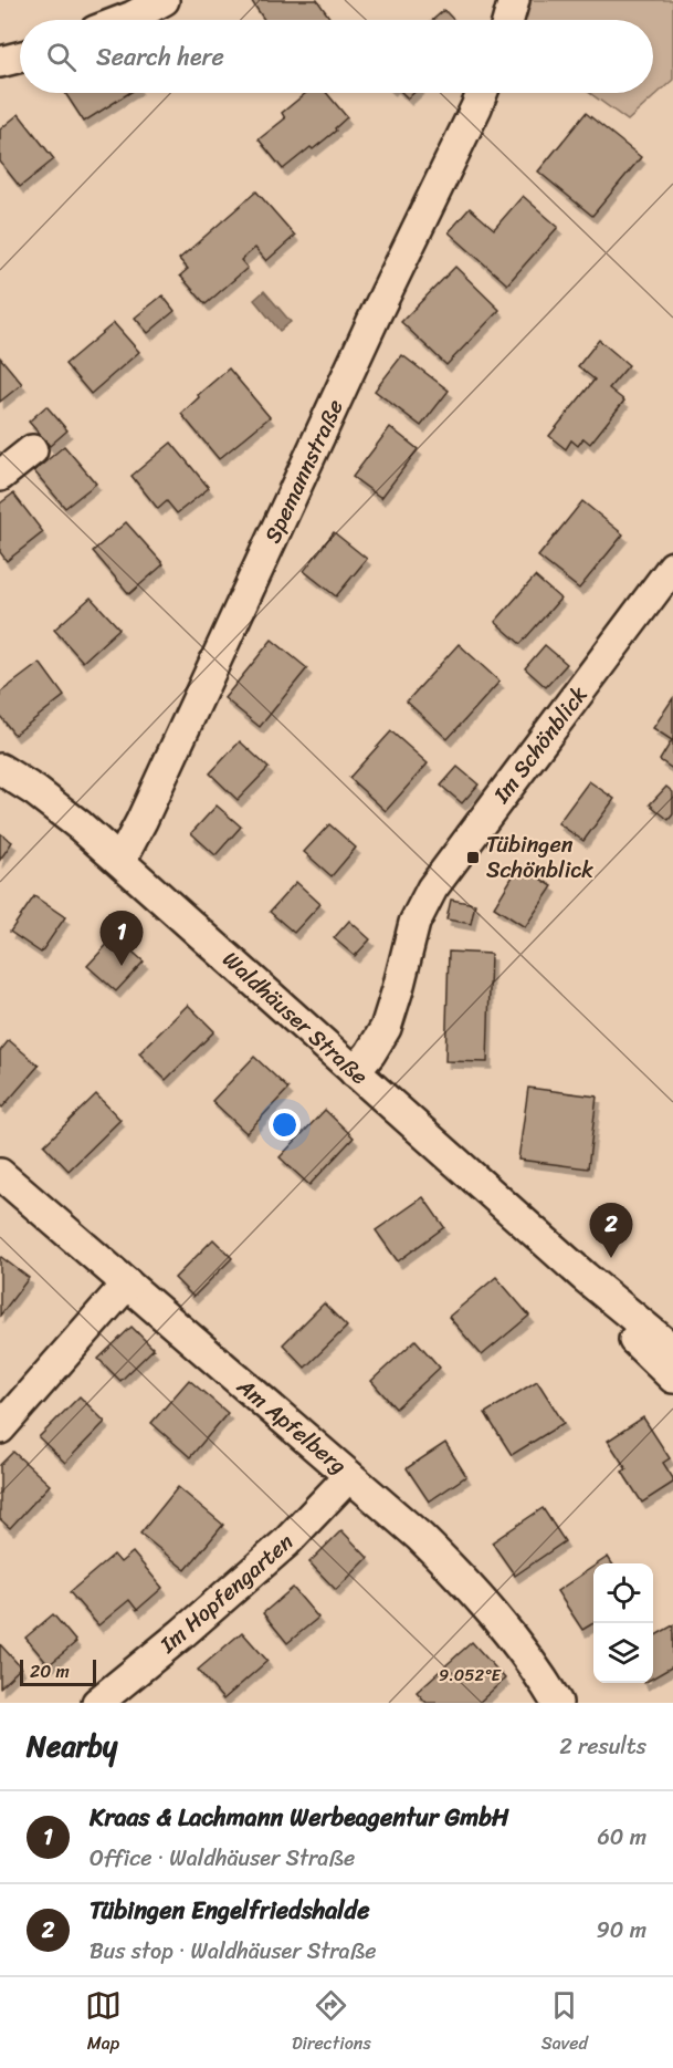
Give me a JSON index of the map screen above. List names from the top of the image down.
{
  "streets": {
    "street": [
      "Spemannstraße",
      "Im Schönblick",
      "Waldhäuser Straße",
      "Am Apfelberg",
      "Im Hopfengarten"
    ]
  },
  "crossings": [
    ["Spemannstraße", "Waldhäuser Straße"],
    ["Im Schönblick", "Waldhäuser Straße"],
    ["Am Apfelberg", "Im Hopfengarten"]
  ],
  "places": {
    "transit": ["Tübingen Schönblick"]
  },
  "scale_bar": "20 m",
  "page": {
    "search": "Search here",
    "pins": ["1", "2"],
    "scale": "20 m",
    "heading": ["Nearby", "2 results"],
    "list": [
      {
        "mark": "1",
        "name": "Kraas & Lachmann Werbeagentur GmbH",
        "note": "Office · Waldhäuser Straße",
        "value": "60 m"
      },
      {
        "mark": "2",
        "name": "Tübingen Engelfriedshalde",
        "note": "Bus stop · Waldhäuser Straße",
        "value": "90 m"
      }
    ],
    "nav": ["Map", "Directions", "Saved"]
  },
  "coordinates": ["9.052°E"]
}
